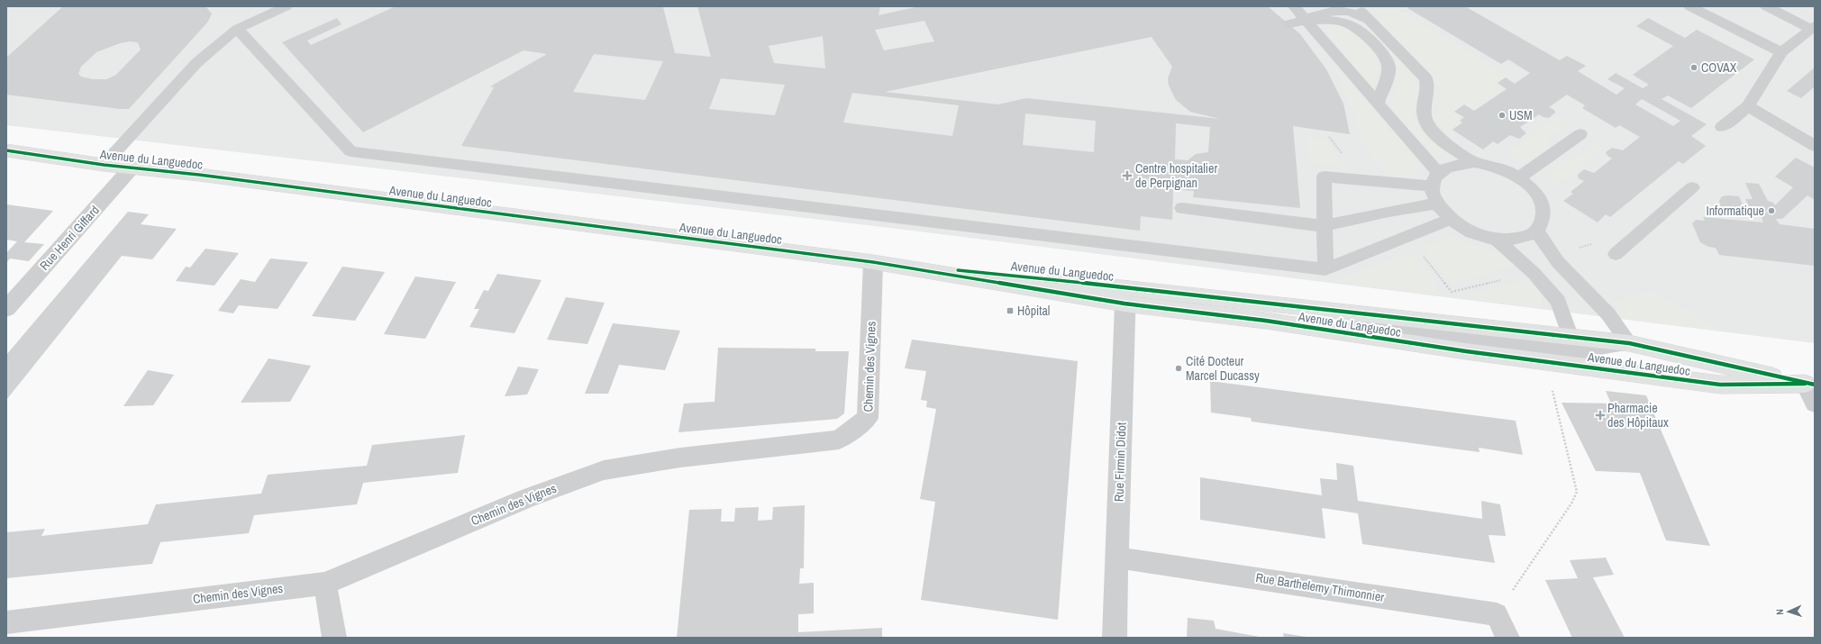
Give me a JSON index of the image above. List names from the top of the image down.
{
  "streets": {
    "main road": ["Avenue du Languedoc"],
    "street": [
      "Rue Henri Giffard",
      "Chemin des Vignes",
      "Rue Firmin Didot",
      "Rue Barthelemy Thimonnier"
    ]
  },
  "crossings": [
    ["Avenue du Languedoc", "Rue Henri Giffard"],
    ["Avenue du Languedoc", "Chemin des Vignes"],
    ["Avenue du Languedoc", "Rue Firmin Didot"],
    ["Rue Firmin Didot", "Rue Barthelemy Thimonnier"]
  ],
  "places": {
    "other": [
      "COVAX",
      "USM",
      "Informatique",
      "Cité Docteur Marcel Ducassy"
    ],
    "health": ["Centre hospitalier de Perpignan", "Pharmacie des Hôpitaux"],
    "transit": ["Hôpital"]
  },
  "north": "left"
}
